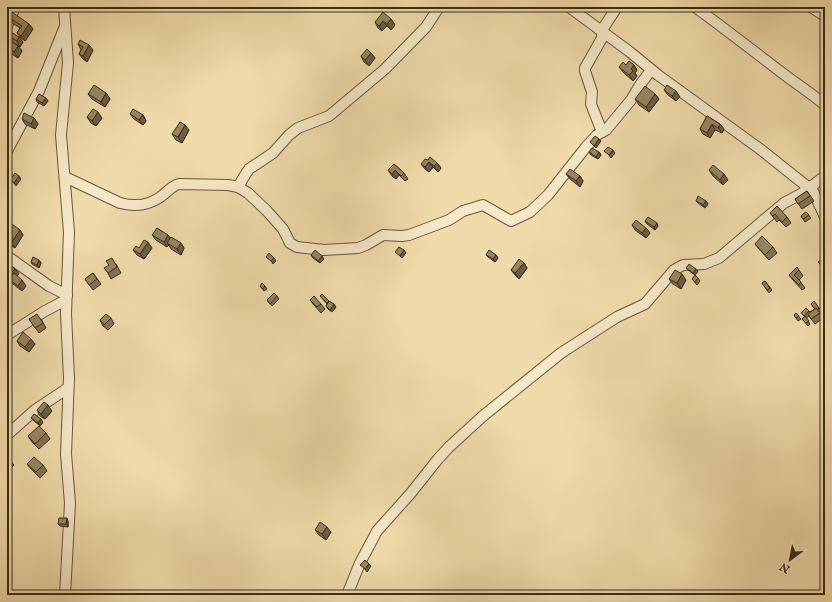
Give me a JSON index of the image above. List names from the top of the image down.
{
  "north": "bottom left"
}
